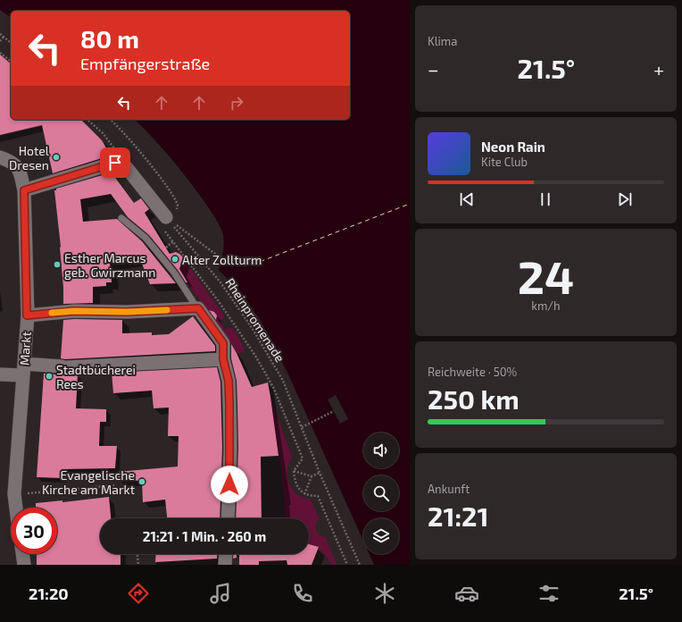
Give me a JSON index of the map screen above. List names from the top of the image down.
{
  "streets": {
    "street": ["Markt"],
    "path": ["Rheinpromenade"]
  },
  "places": [
    "Hotel Dresen",
    "Alter Zollturm",
    "Esther Marcus geb. Gwirzmann",
    "Stadtbücherei Rees",
    "Evangelische Kirche am Markt"
  ],
  "page": {
    "tile": [
      "Klima",
      ["24", "km/h"],
      ["Reichweite · 50%", "250 km"],
      ["Ankunft", "21:21"]
    ],
    "turn": ["80 m", "Empfängerstraße"],
    "heat": ["−", "21.5°", "+"],
    "song": ["Neon Rain", "Kite Club"],
    "limit": "30",
    "trip": "21:21 · 1 Min. · 260 m",
    "tabs": ["21:20", "21.5°"]
  }
}
